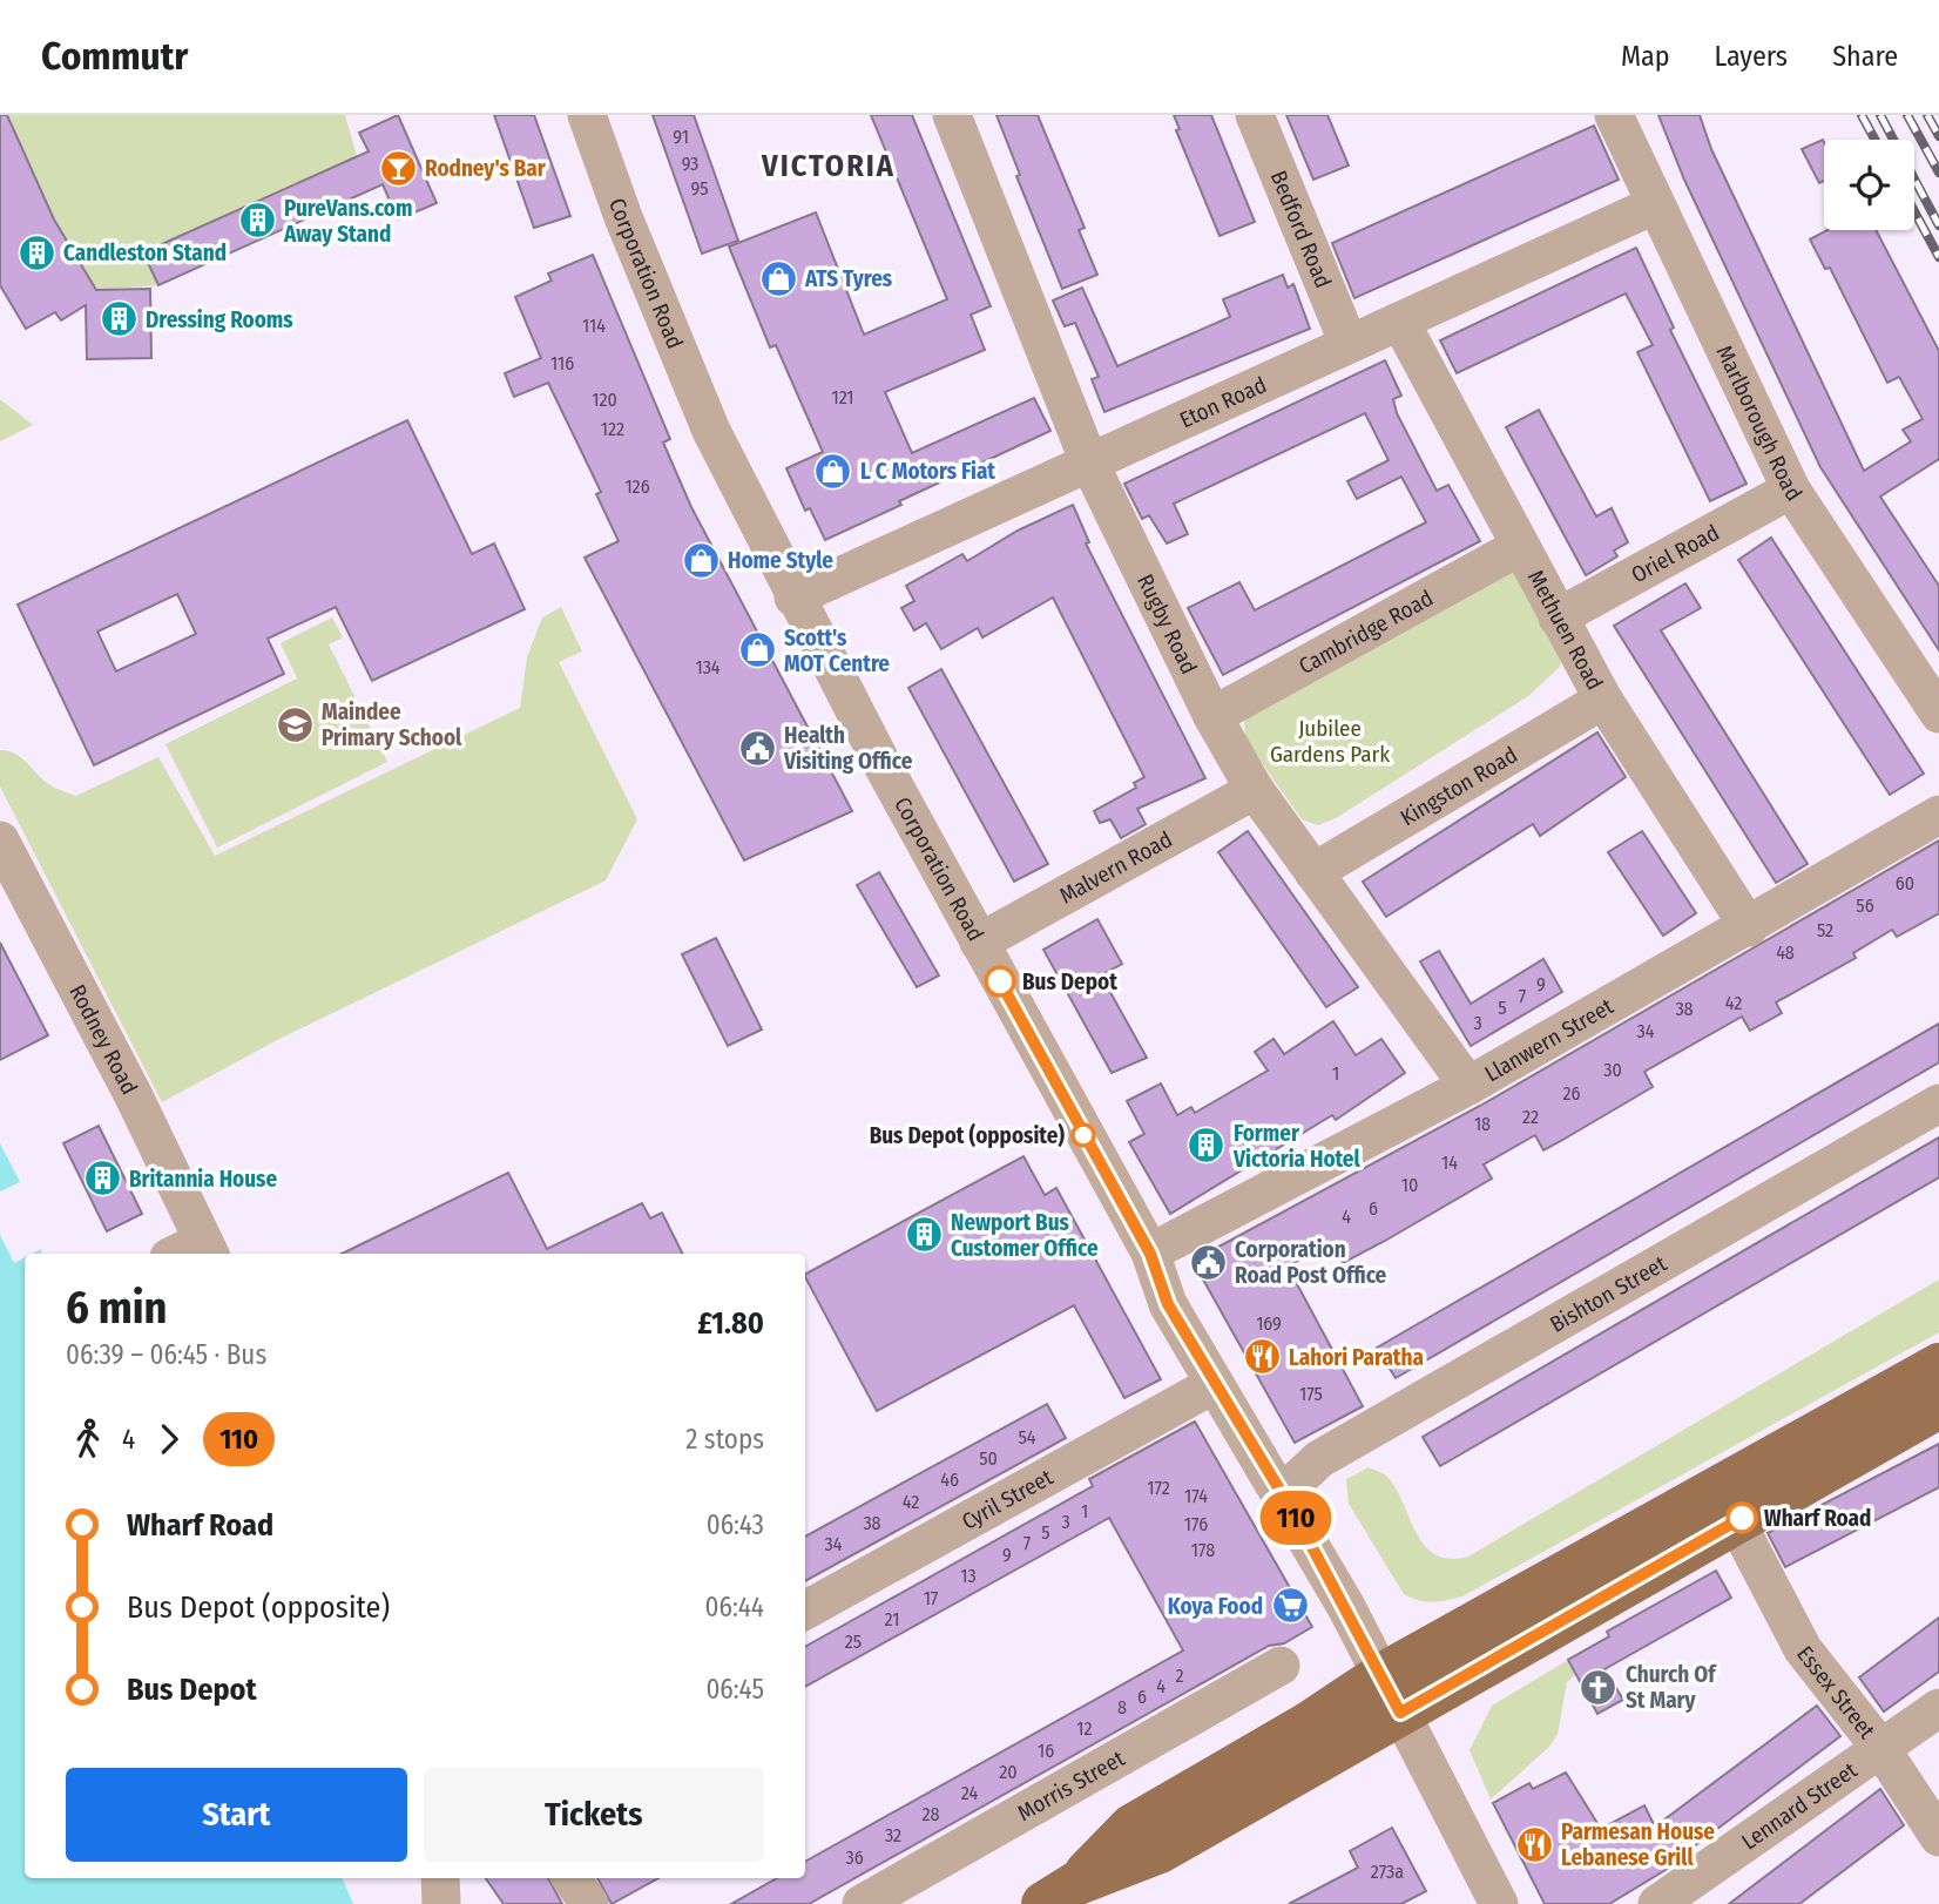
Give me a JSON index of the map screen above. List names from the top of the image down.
{
  "streets": {
    "street": [
      "Bedford Road",
      "Corporation Road",
      "Eton Road",
      "Marlborough Road",
      "Oriel Road",
      "Rugby Road",
      "Methuen Road",
      "Cambridge Road",
      "Kingston Road",
      "Malvern Road",
      "Rodney Road",
      "Llanwern Street",
      "Bishton Street",
      "Cyril Street",
      "Essex Street",
      "Morris Street",
      "Lennard Street"
    ]
  },
  "crossings": [
    ["Bedford Road", "Eton Road"],
    ["Corporation Road", "Eton Road"],
    ["Corporation Road", "Malvern Road"],
    ["Corporation Road", "Llanwern Street"],
    ["Corporation Road", "Bishton Street"],
    ["Corporation Road", "Cyril Street"],
    ["Eton Road", "Marlborough Road"],
    ["Eton Road", "Rugby Road"],
    ["Eton Road", "Methuen Road"],
    ["Marlborough Road", "Oriel Road"],
    ["Oriel Road", "Methuen Road"],
    ["Rugby Road", "Cambridge Road"],
    ["Rugby Road", "Kingston Road"],
    ["Rugby Road", "Malvern Road"],
    ["Rugby Road", "Llanwern Street"],
    ["Methuen Road", "Cambridge Road"],
    ["Methuen Road", "Kingston Road"],
    ["Methuen Road", "Llanwern Street"],
    ["Essex Street", "Lennard Street"]
  ],
  "districts": ["VICTORIA"],
  "parks": ["Jubilee Gardens Park"],
  "places": {
    "bar": ["Rodney's Bar"],
    "building": [
      "PureVans.com Away Stand",
      "Candleston Stand",
      "Dressing Rooms",
      "Former Victoria Hotel",
      "Britannia House",
      "Newport Bus Customer Office"
    ],
    "shop": [
      "ATS Tyres",
      "L C Motors Fiat",
      "Home Style",
      "Scott's MOT Centre"
    ],
    "school or university": ["Maindee Primary School"],
    "public building": ["Health Visiting Office", "Corporation Road Post Office"],
    "other": ["Bus Depot", "Bus Depot (opposite)", "Wharf Road"],
    "restaurant": ["Lahori Paratha", "Parmesan House Lebanese Grill"],
    "supermarket": ["Koya Food"],
    "church": ["Church Of St Mary"]
  },
  "lines": ["bus line 110"],
  "house_numbers": [
    "91",
    "93",
    "95",
    "114",
    "116",
    "121",
    "120",
    "122",
    "126",
    "134",
    "60",
    "56",
    "52",
    "48",
    "9",
    "7",
    "42",
    "5",
    "38",
    "3",
    "34",
    "30",
    "1",
    "26",
    "22",
    "18",
    "14",
    "10",
    "6",
    "4",
    "169",
    "175",
    "54",
    "50",
    "46",
    "172",
    "174",
    "42",
    "1",
    "3",
    "38",
    "176",
    "5",
    "7",
    "34",
    "178",
    "9",
    "13",
    "17",
    "21",
    "25",
    "2",
    "4",
    "6",
    "8",
    "12",
    "16",
    "20",
    "24",
    "28",
    "32",
    "36",
    "273a"
  ],
  "page": {
    "header": "Commutr",
    "nav": ["Map", "Layers", "Share"],
    "on_map": "110",
    "heading": ["6 min", "06:39 – 06:45 · Bus", "£1.80"],
    "legs": ["4", "110", "2 stops"],
    "list": [
      {
        "name": "Wharf Road",
        "value": "06:43"
      },
      {
        "name": "Bus Depot (opposite)",
        "value": "06:44"
      },
      {
        "name": "Bus Depot",
        "value": "06:45"
      }
    ],
    "buttons": ["Start", "Tickets"]
  }
}
